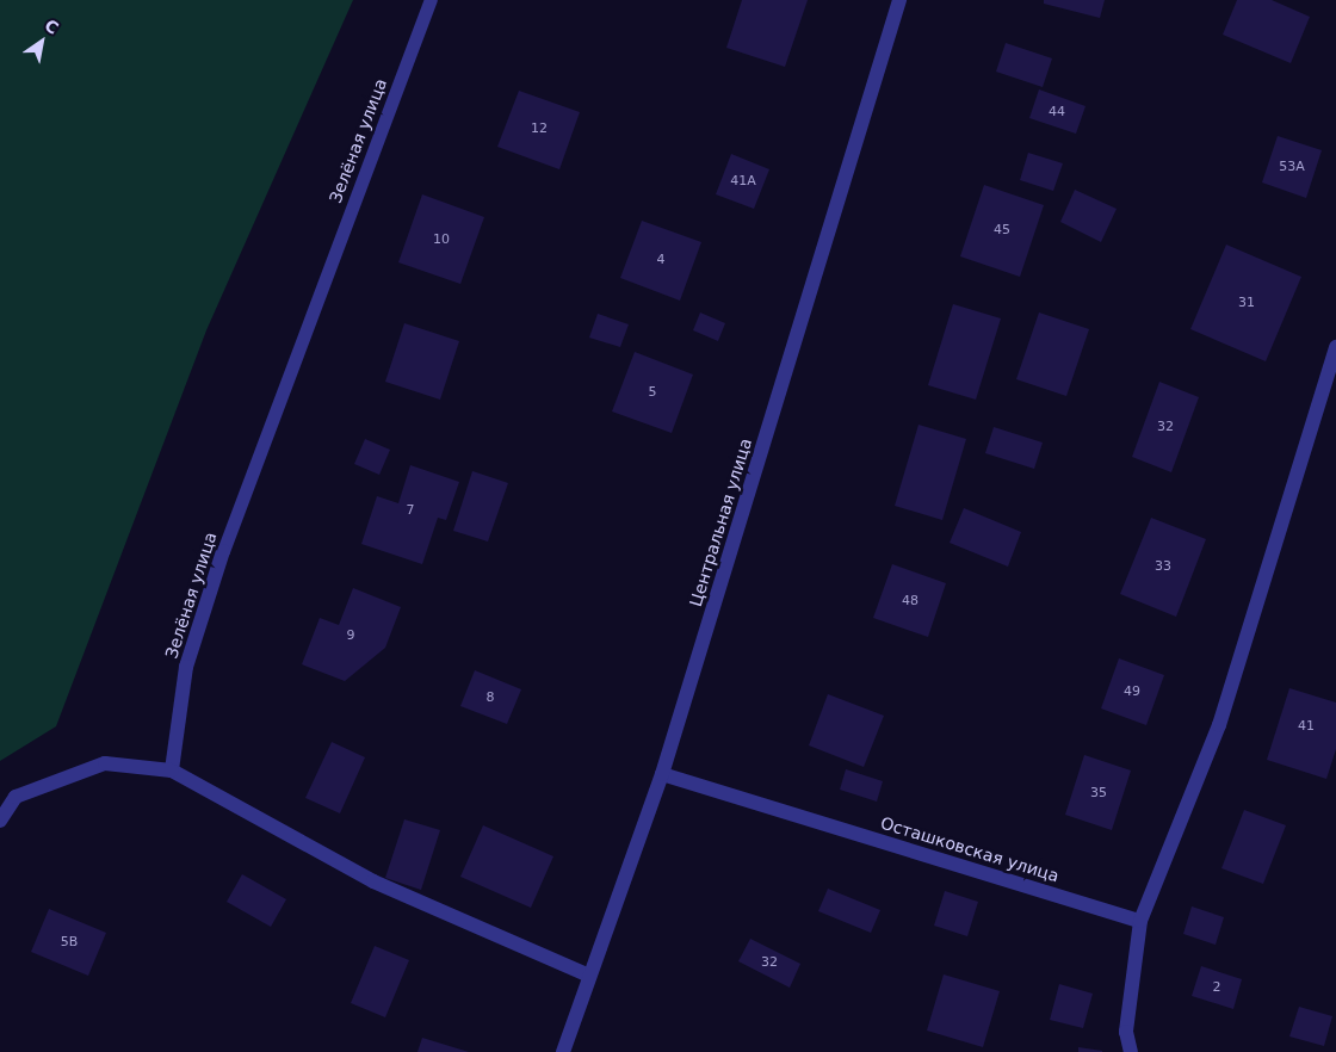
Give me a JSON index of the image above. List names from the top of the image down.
{
  "streets": {
    "street": ["Зелёная улица", "Центральная улица", "Осташковская улица"]
  },
  "crossings": [
    ["Центральная улица", "Осташковская улица"]
  ],
  "house_numbers": [
    "44",
    "12",
    "53А",
    "41А",
    "45",
    "10",
    "4",
    "31",
    "5",
    "32",
    "7",
    "33",
    "48",
    "9",
    "49",
    "8",
    "41",
    "35",
    "5В",
    "32",
    "2"
  ],
  "north": "top right"
}
